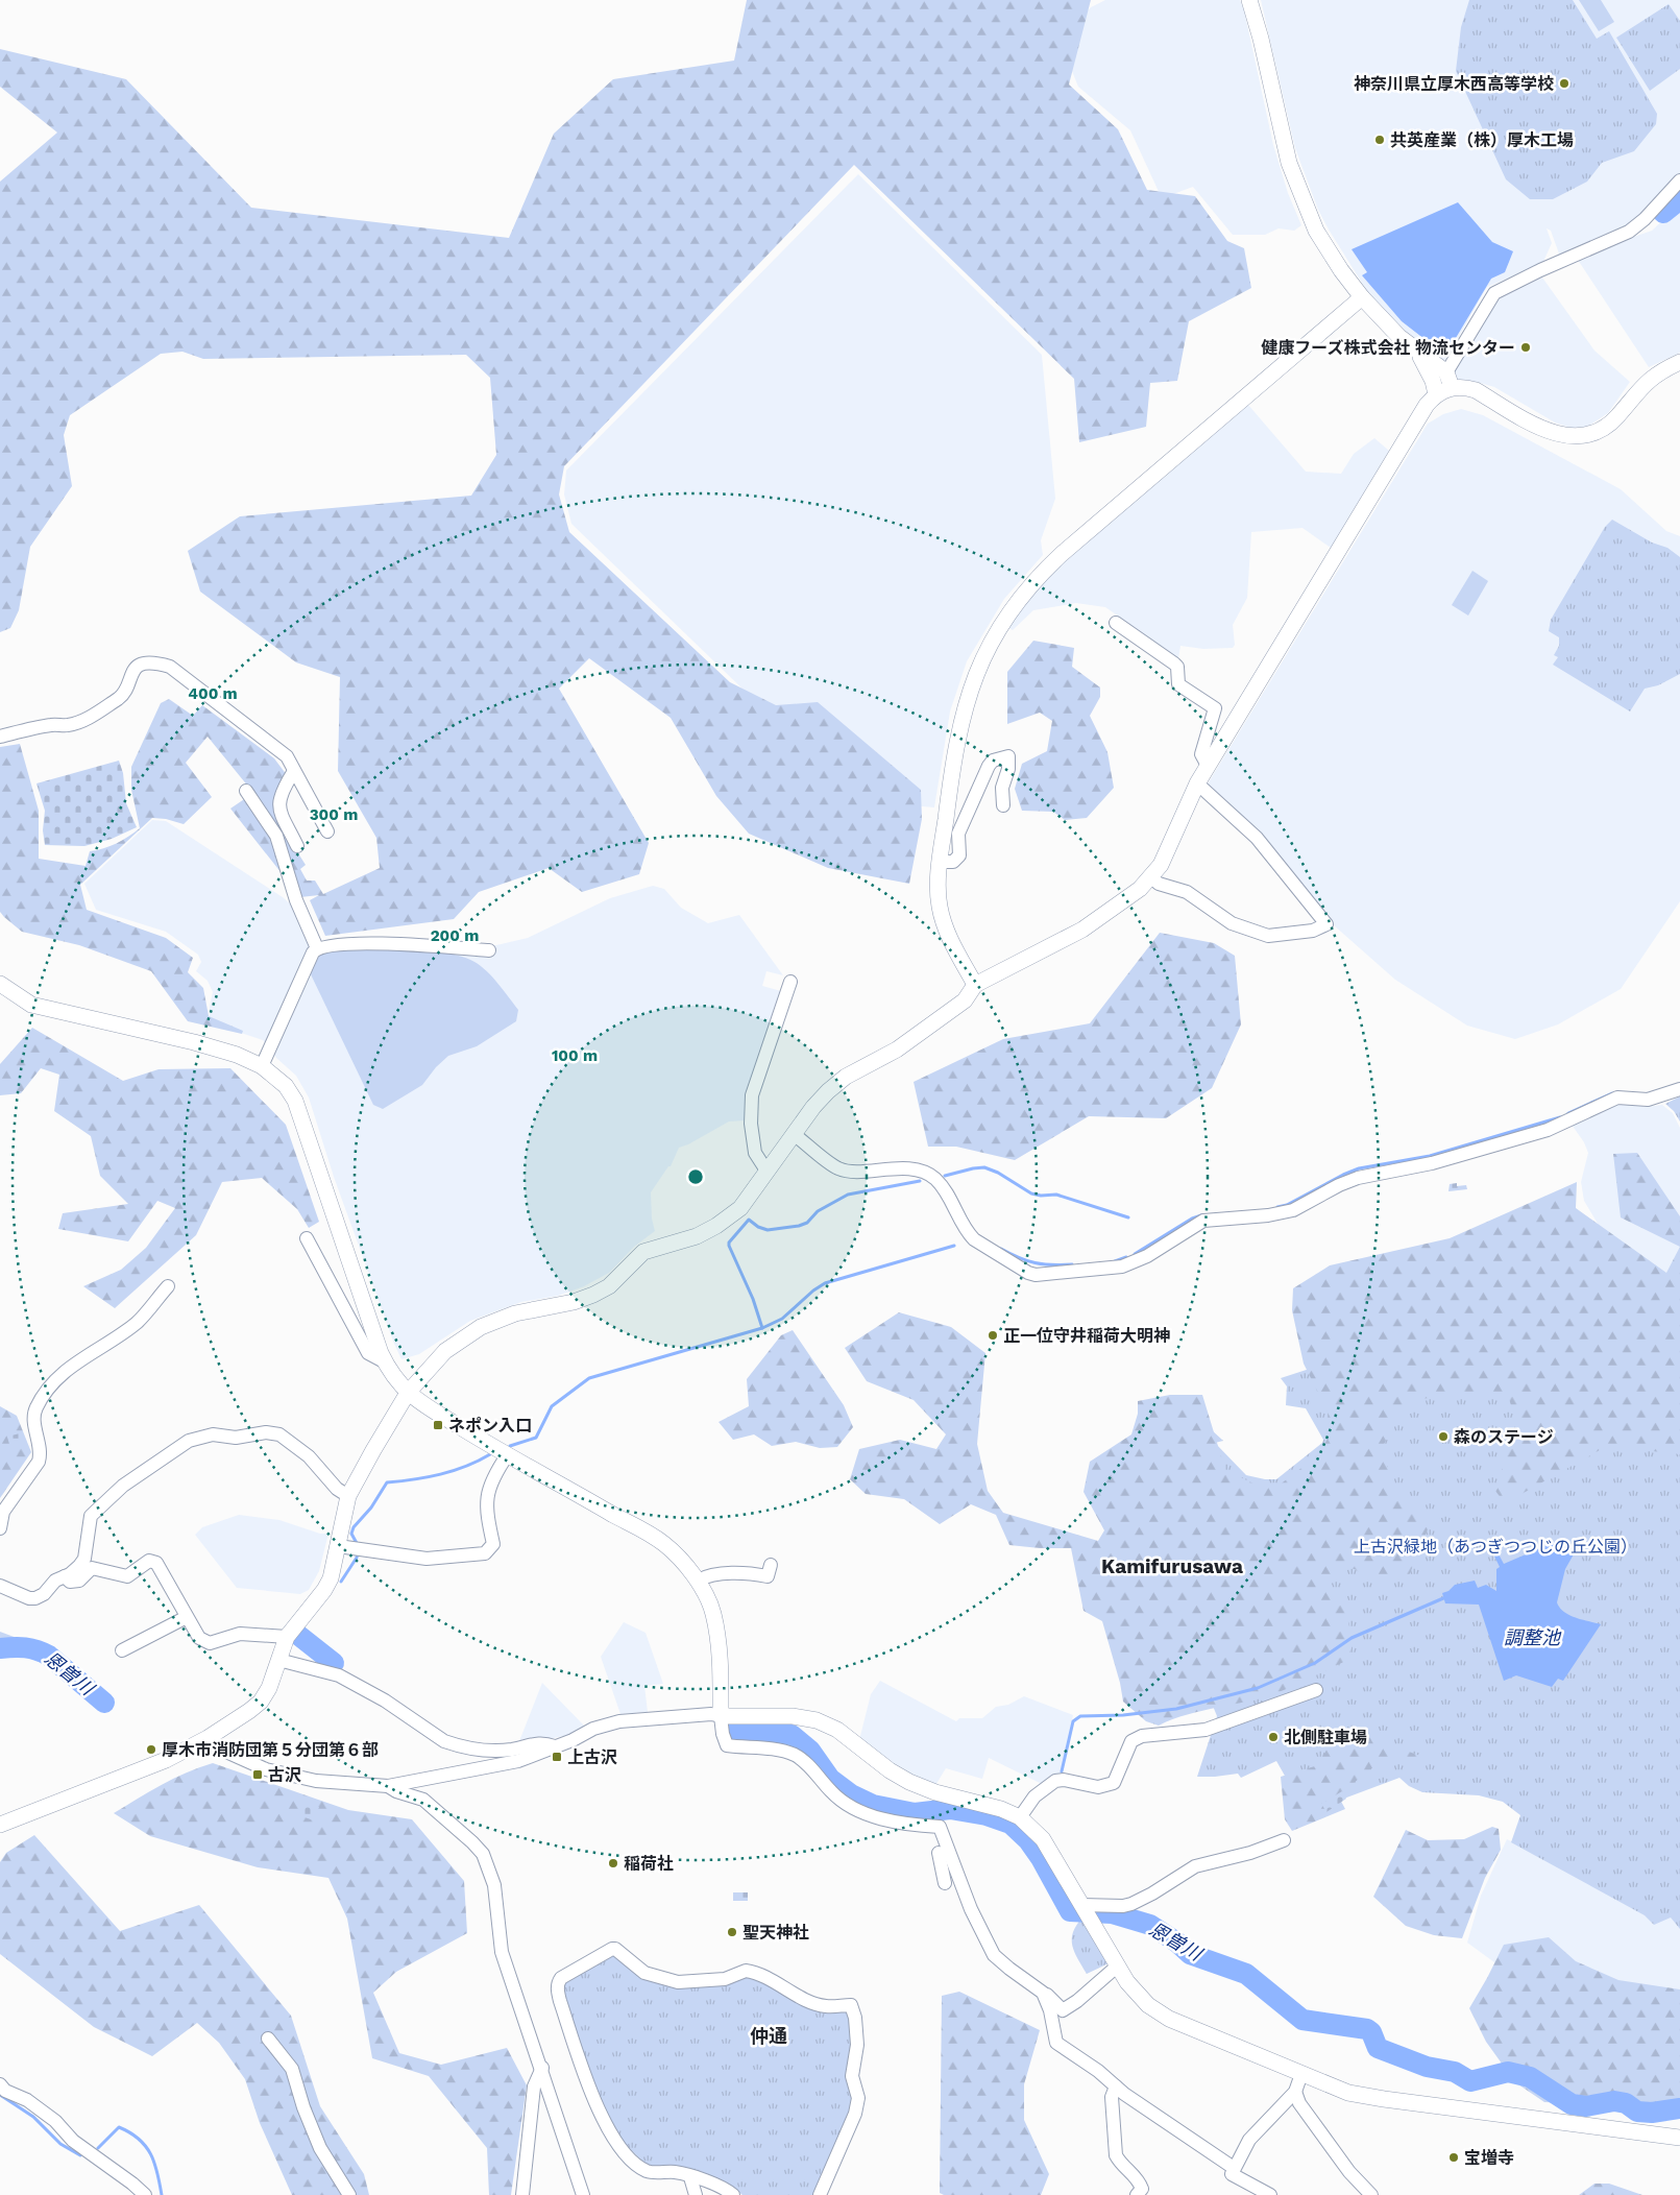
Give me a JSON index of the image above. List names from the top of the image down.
{
  "districts": ["Kamifurusawa", "仲通"],
  "water": ["調整池", "恩曽川"],
  "parks": ["上古沢緑地（あつぎつつじの丘公園）"],
  "places": {
    "other": [
      "神奈川県立厚木西高等学校",
      "共英産業（株）厚木工場",
      "健康フーズ株式会社 物流センター",
      "正一位守井稲荷大明神",
      "森のステージ",
      "北側駐車場",
      "厚木市消防団第５分団第６部",
      "稲荷社",
      "聖天神社",
      "宝増寺"
    ],
    "transit": ["ネポン入口", "上古沢", "古沢"]
  },
  "rings": [
    "400 m",
    "300 m",
    "200 m",
    "100 m"
  ]
}
